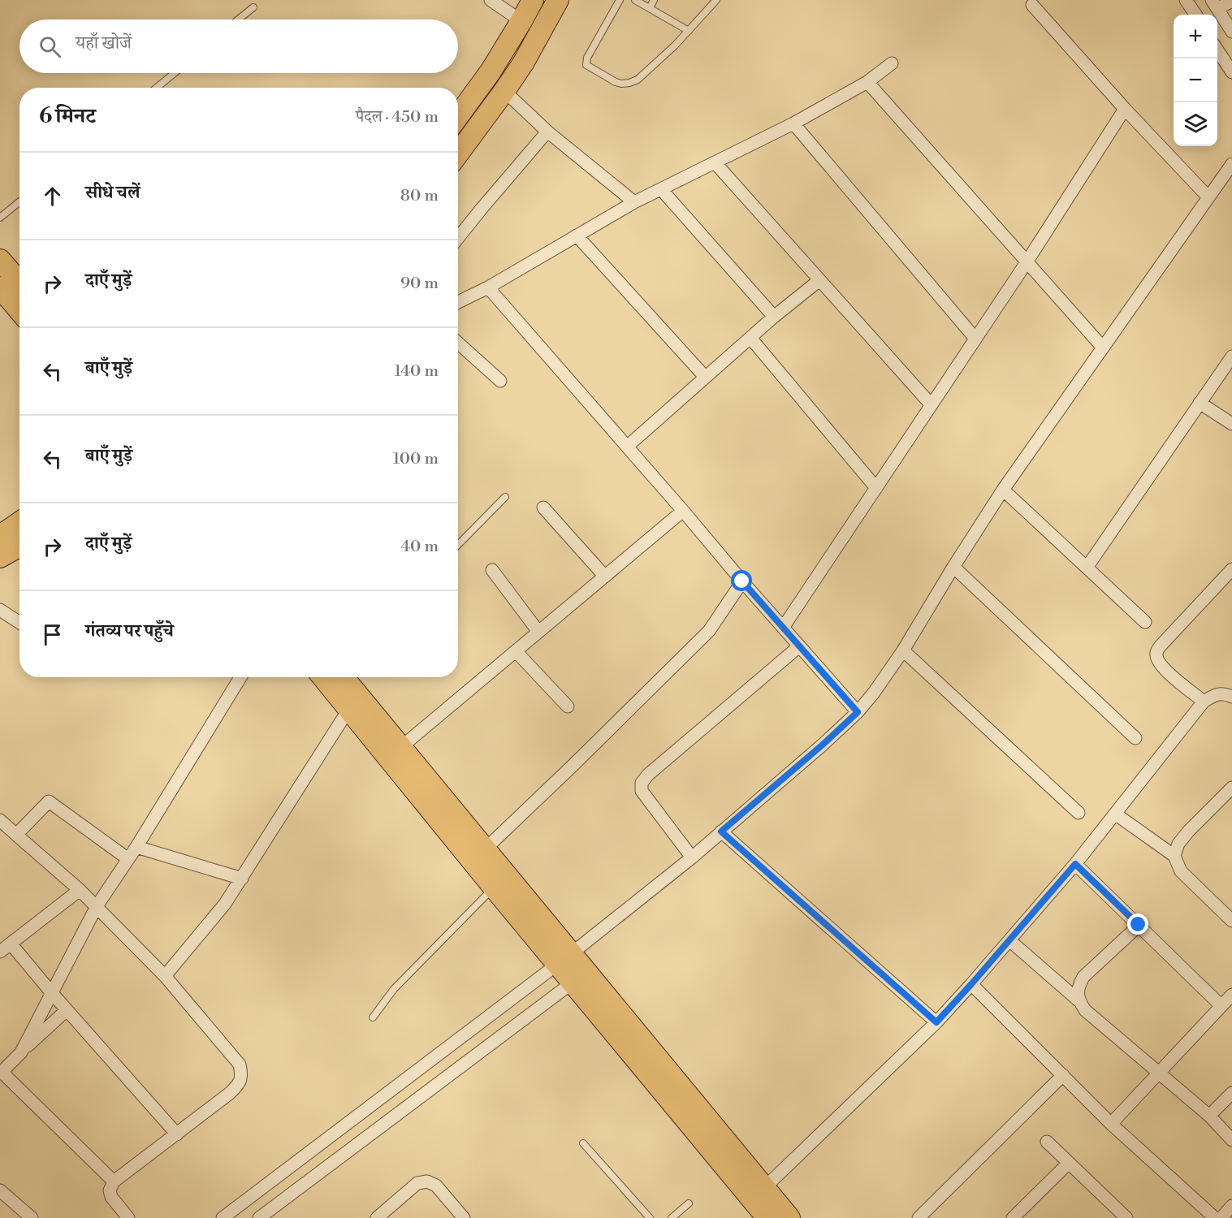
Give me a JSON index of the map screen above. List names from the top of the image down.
{
  "page": {
    "map_buttons": ["+", "−"],
    "search": "यहाँ खोजें",
    "heading": ["6 मिनट", "पैदल · 450 m"],
    "list": [
      ["सीधे चलें", "80 m"],
      ["दाएँ मुड़ें", "90 m"],
      ["बाएँ मुड़ें", "140 m"],
      ["बाएँ मुड़ें", "100 m"],
      ["दाएँ मुड़ें", "40 m"],
      "गंतव्य पर पहुँचे"
    ]
  }
}
